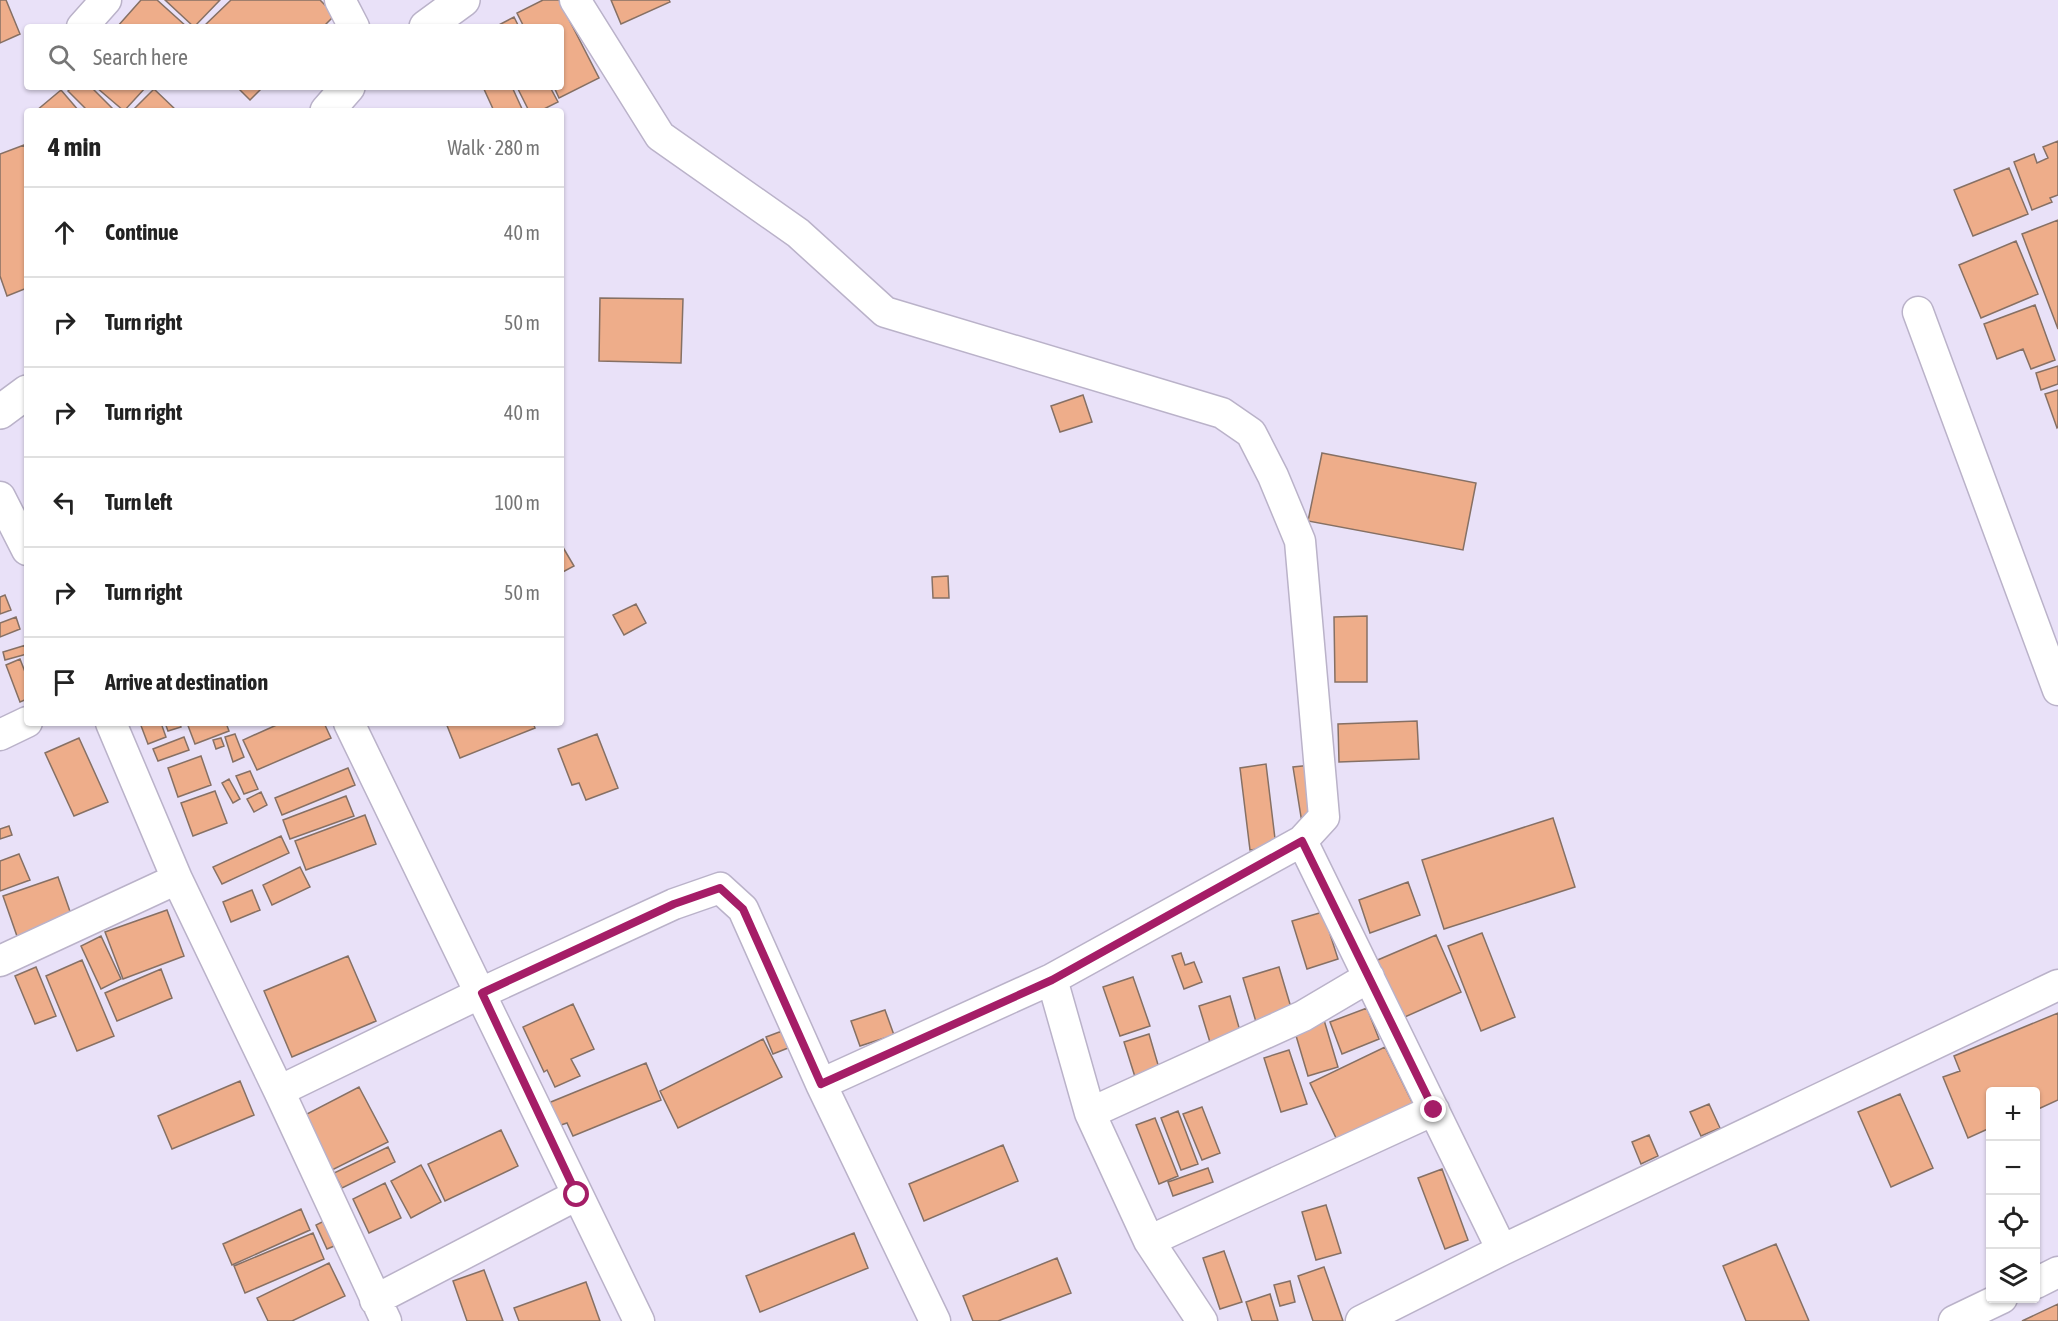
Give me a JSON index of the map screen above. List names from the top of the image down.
{
  "page": {
    "search": "Search here",
    "heading": ["4 min", "Walk · 280 m"],
    "list": [
      ["Continue", "40 m"],
      ["Turn right", "50 m"],
      ["Turn right", "40 m"],
      ["Turn left", "100 m"],
      ["Turn right", "50 m"],
      "Arrive at destination"
    ],
    "map_buttons": ["+", "−"]
  }
}
